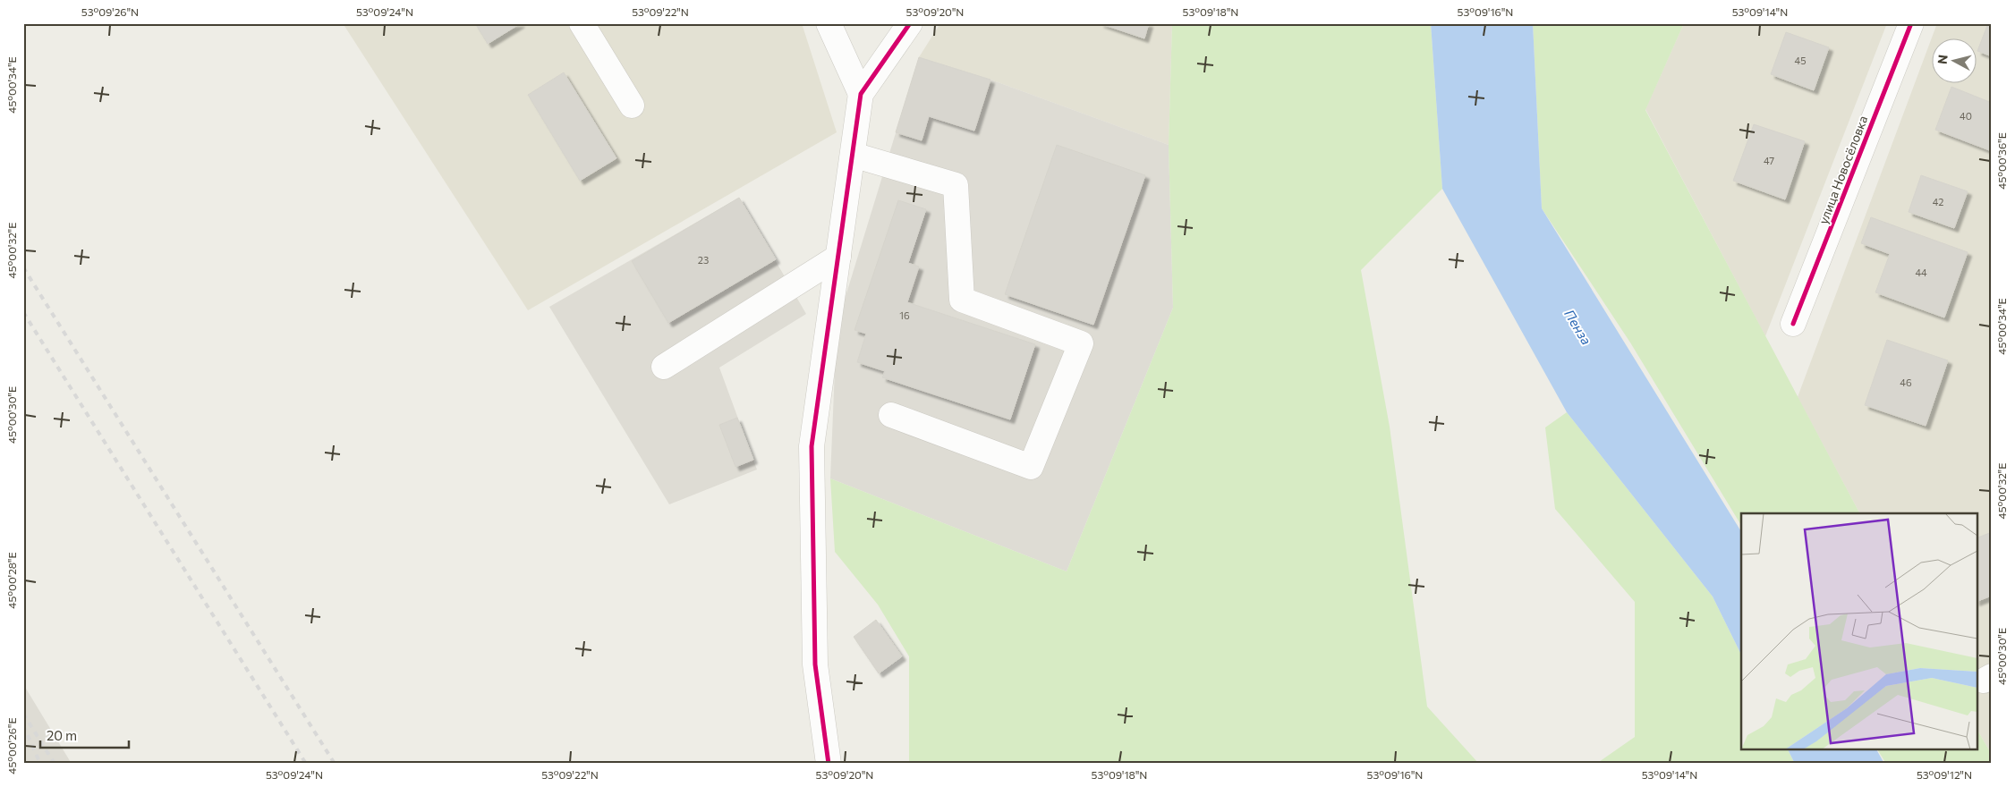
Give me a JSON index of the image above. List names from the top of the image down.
{
  "streets": {
    "street": ["улица Новосёловка"]
  },
  "water": ["Пенза"],
  "house_numbers": [
    "45",
    "40",
    "47",
    "42",
    "23",
    "44",
    "16",
    "46"
  ],
  "scale_bar": "20 m",
  "north": "left",
  "coordinates": [
    "53°09'26\"N",
    "53°09'24\"N",
    "53°09'22\"N",
    "53°09'20\"N",
    "53°09'18\"N",
    "53°09'16\"N",
    "53°09'14\"N",
    "45°00'34\"E",
    "45°00'36\"E",
    "45°00'32\"E",
    "45°00'30\"E",
    "45°00'28\"E",
    "45°00'26\"E",
    "53°09'12\"N"
  ]
}
